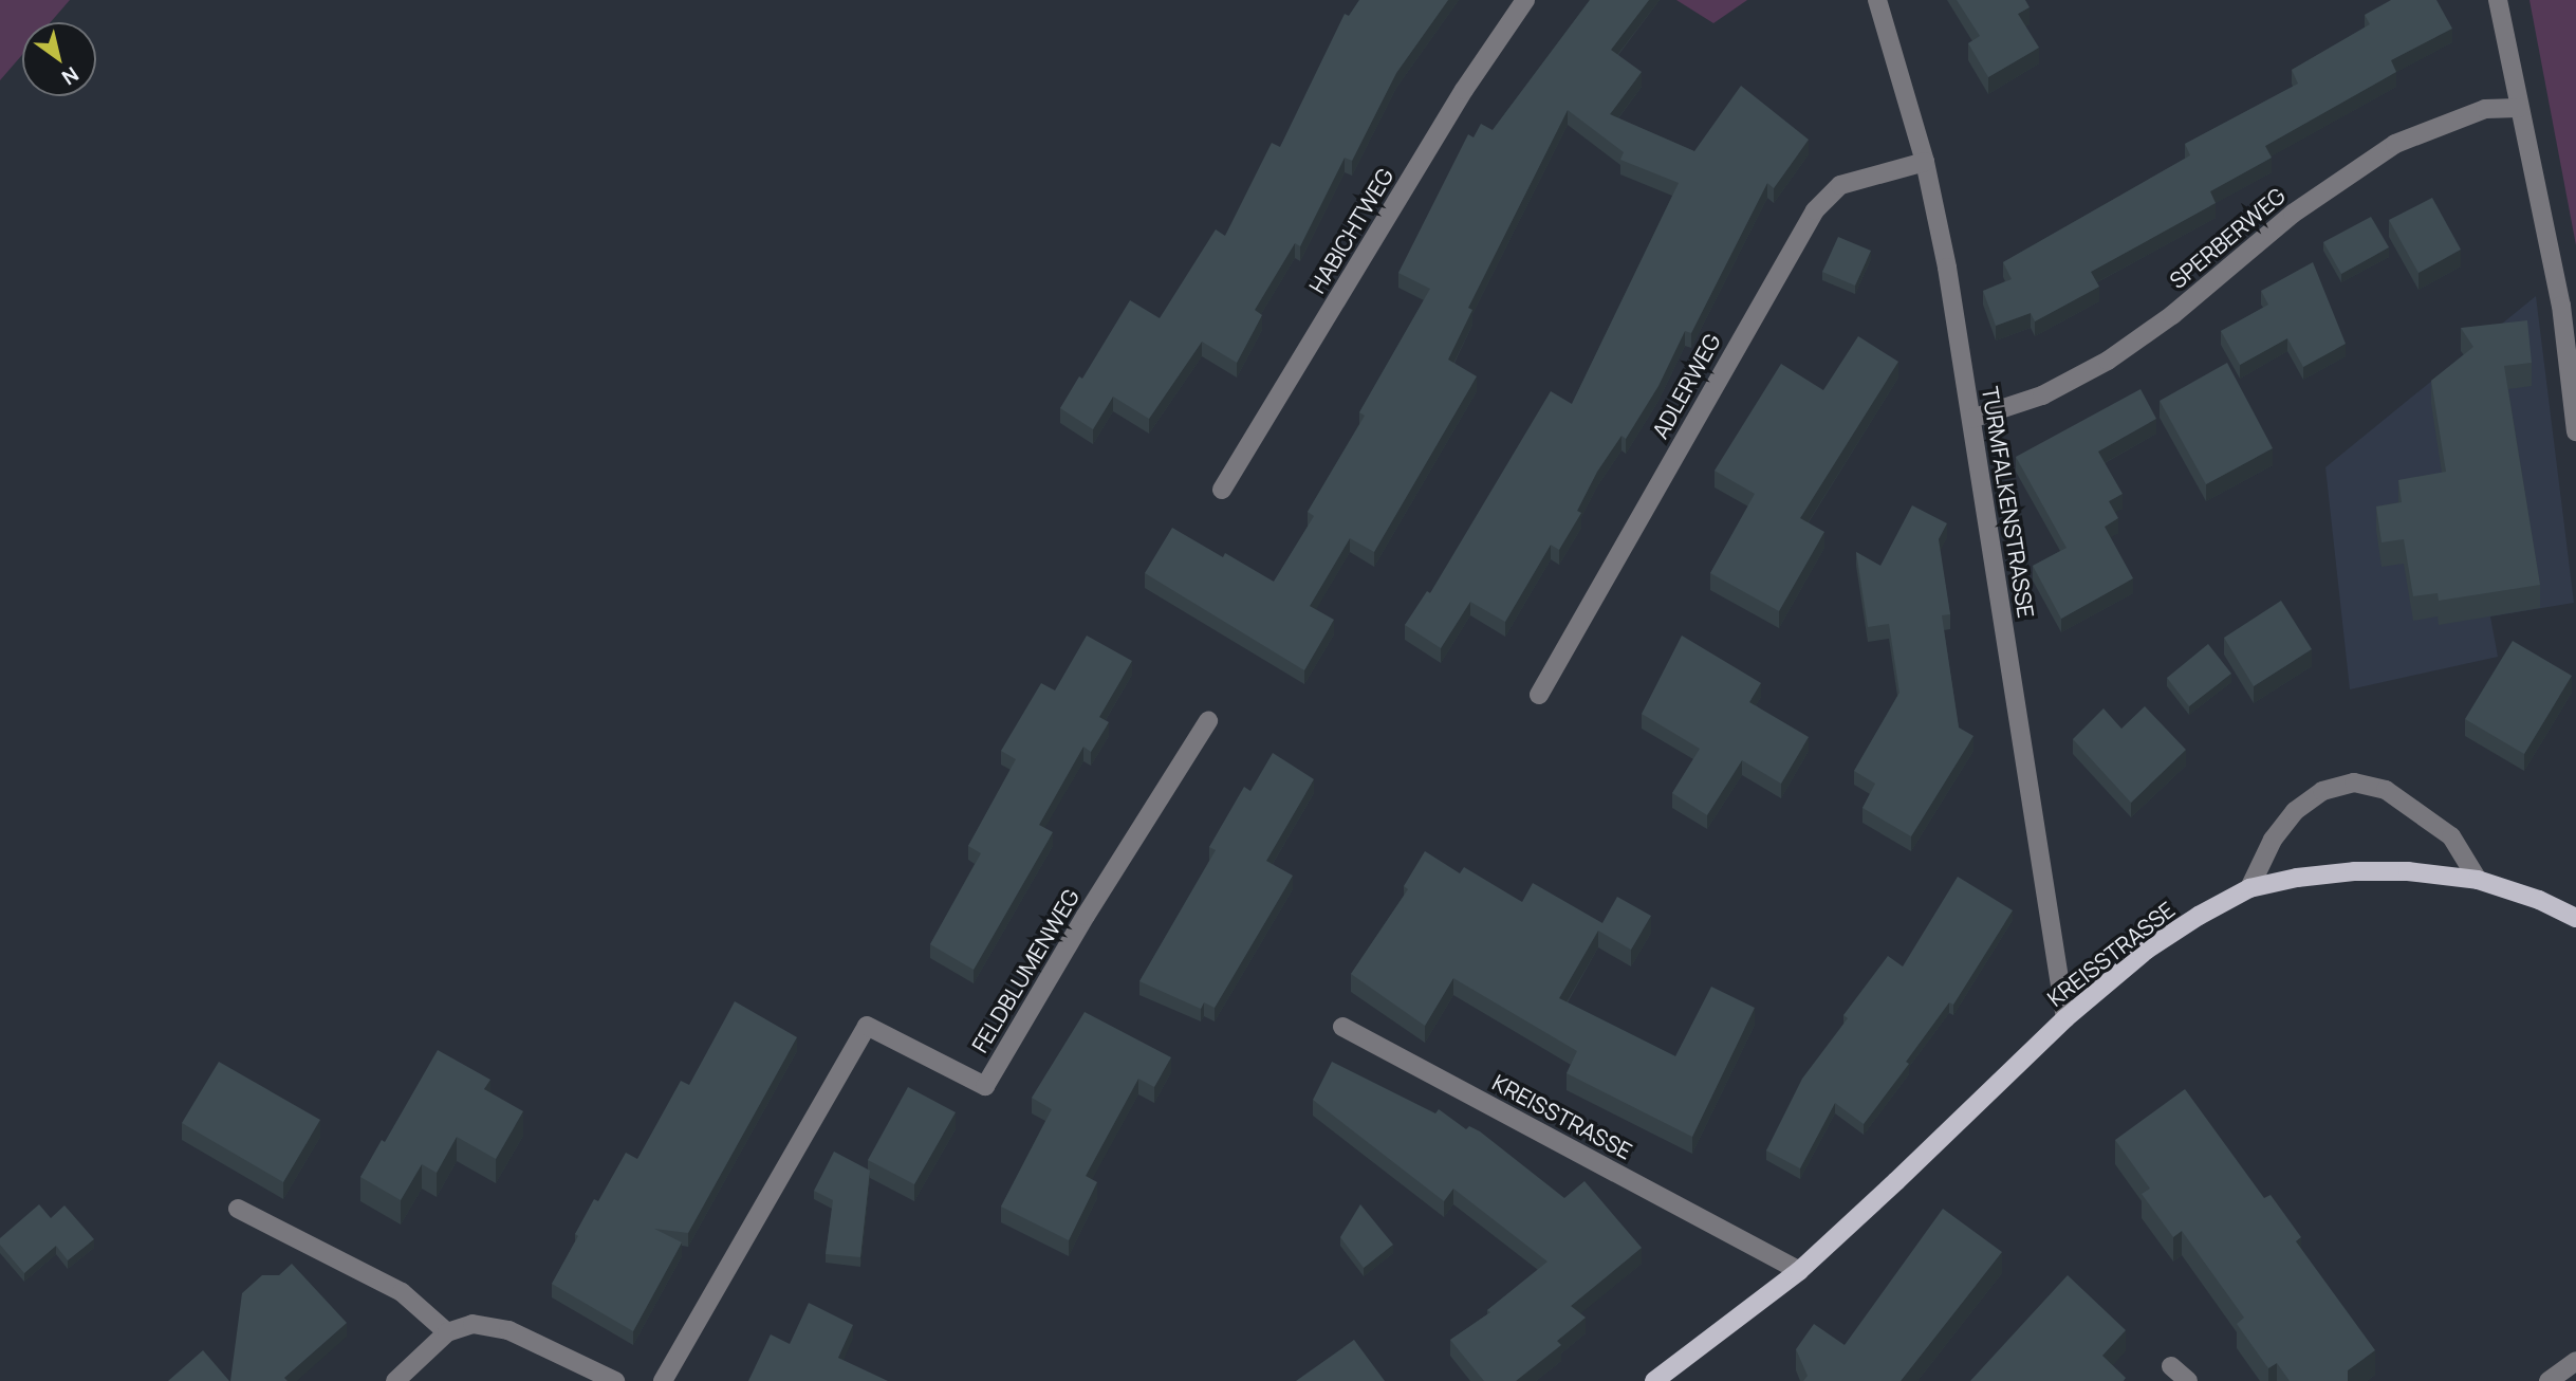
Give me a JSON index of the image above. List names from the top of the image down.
{
  "streets": {
    "main road": ["KREISSTRASSE"],
    "street": [
      "HABICHTWEG",
      "SPERBERWEG",
      "ADLERWEG",
      "TURMFALKENSTRASSE",
      "FELDBLUMENWEG"
    ]
  },
  "crossings": [
    ["SPERBERWEG", "TURMFALKENSTRASSE"],
    ["ADLERWEG", "TURMFALKENSTRASSE"],
    ["TURMFALKENSTRASSE", "KREISSTRASSE"]
  ],
  "north": "bottom right"
}
